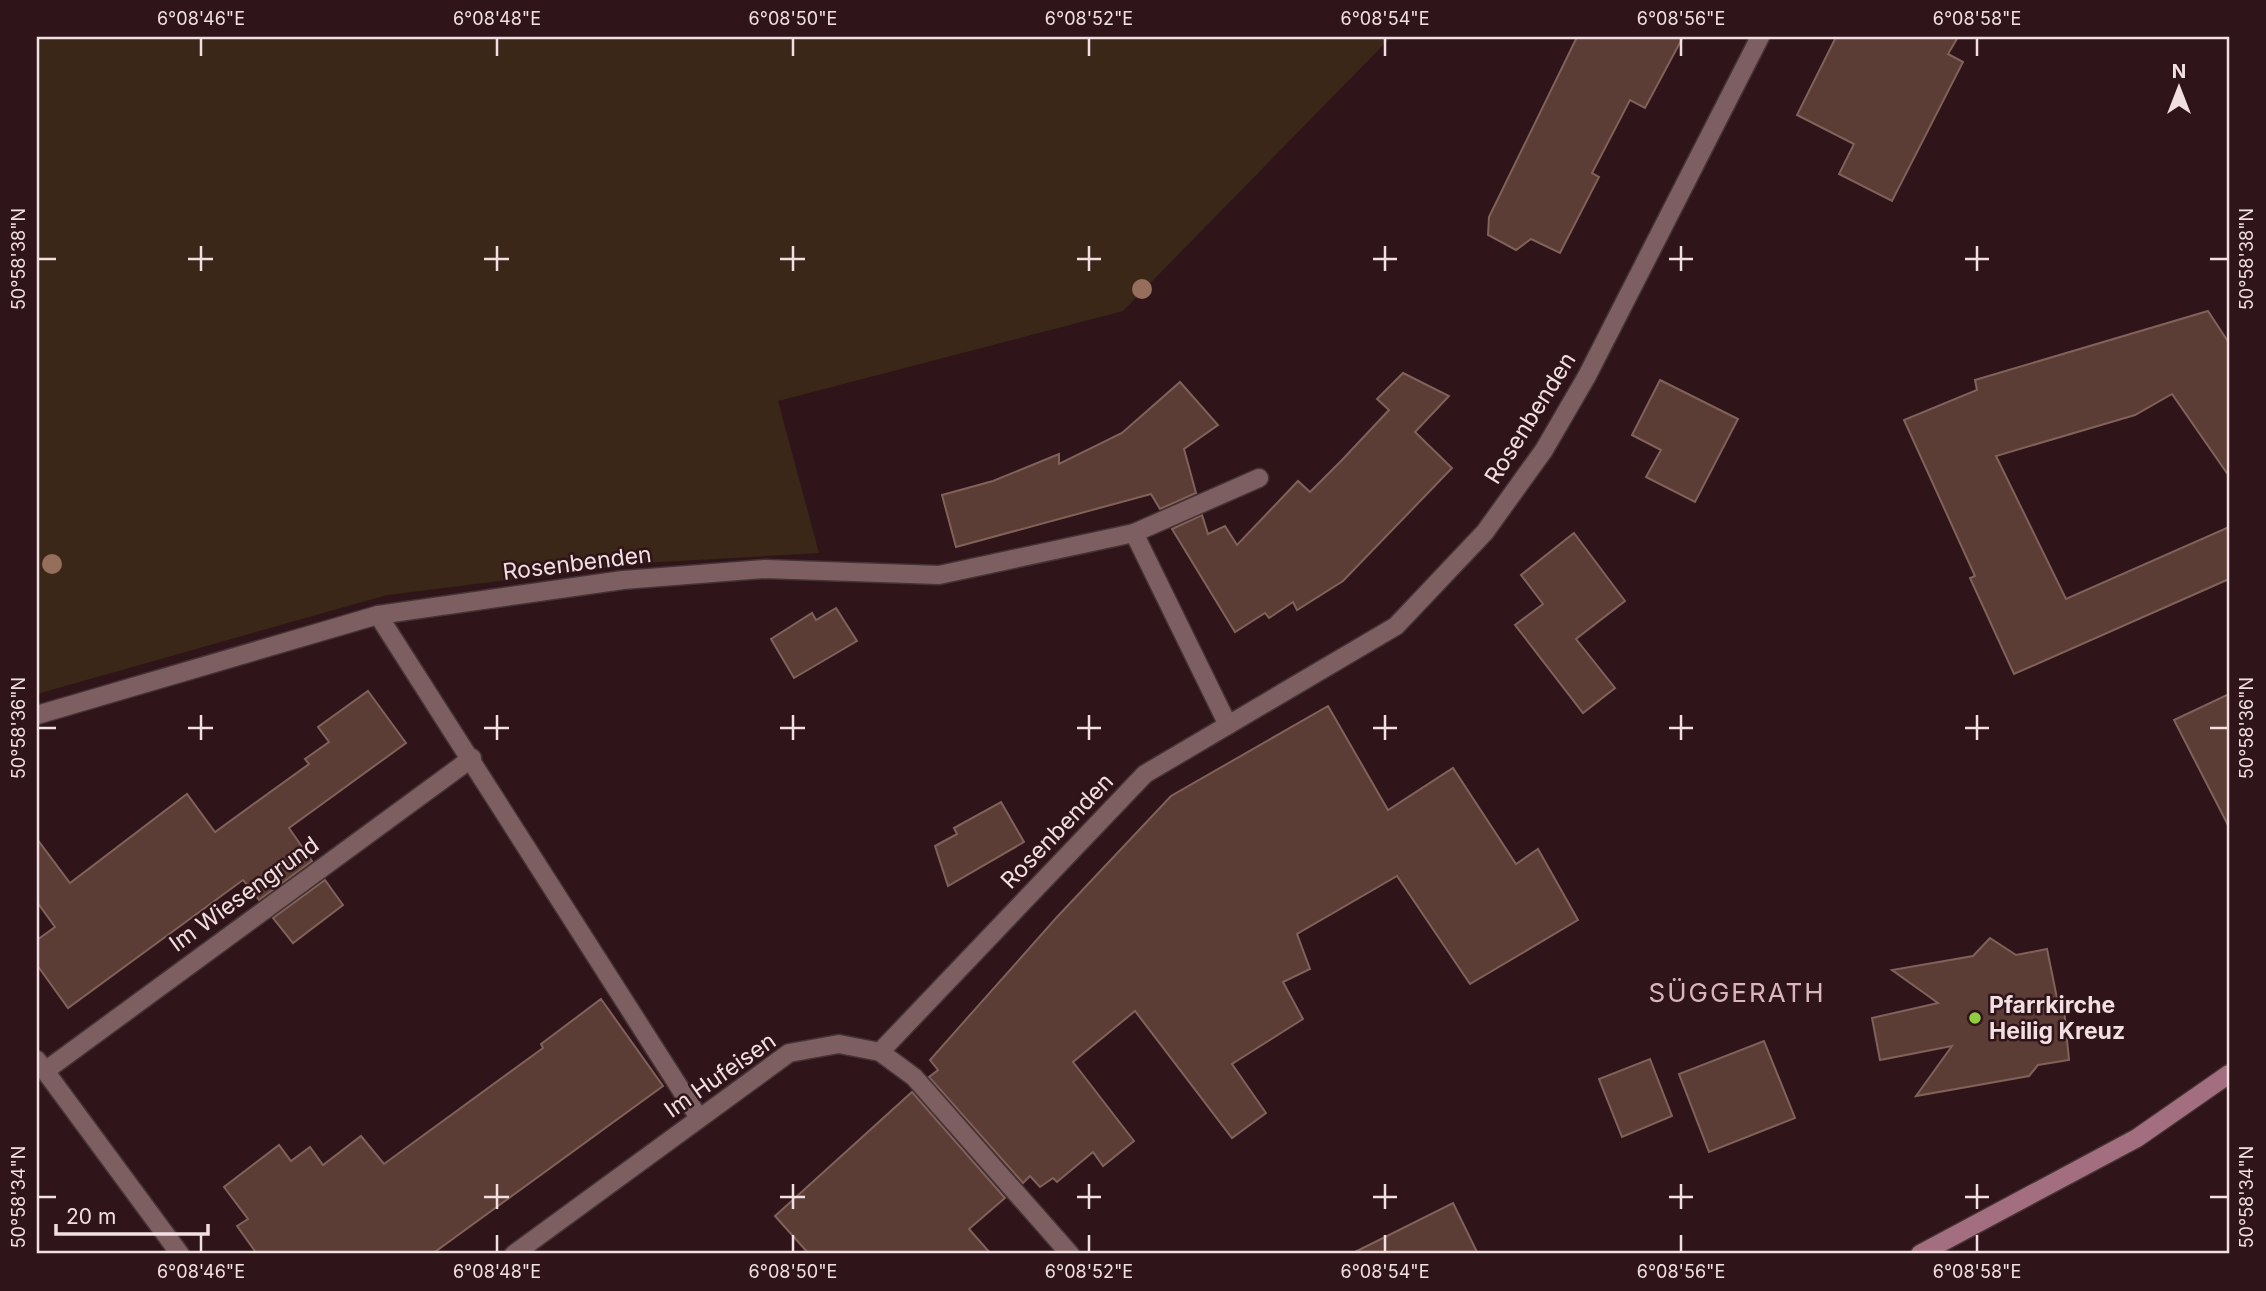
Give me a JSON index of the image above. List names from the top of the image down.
{
  "streets": {
    "street": ["Rosenbenden", "Im Wiesengrund", "Im Hufeisen"]
  },
  "crossings": [
    ["Rosenbenden", "Im Hufeisen"]
  ],
  "districts": ["SÜGGERATH"],
  "places": ["Pfarrkirche Heilig Kreuz"],
  "scale_bar": "20 m",
  "north": "top",
  "coordinates": [
    "6°08'46\"E",
    "6°08'48\"E",
    "6°08'50\"E",
    "6°08'52\"E",
    "6°08'54\"E",
    "6°08'56\"E",
    "6°08'58\"E",
    "50°58'38\"N",
    "50°58'36\"N",
    "50°58'34\"N"
  ]
}
